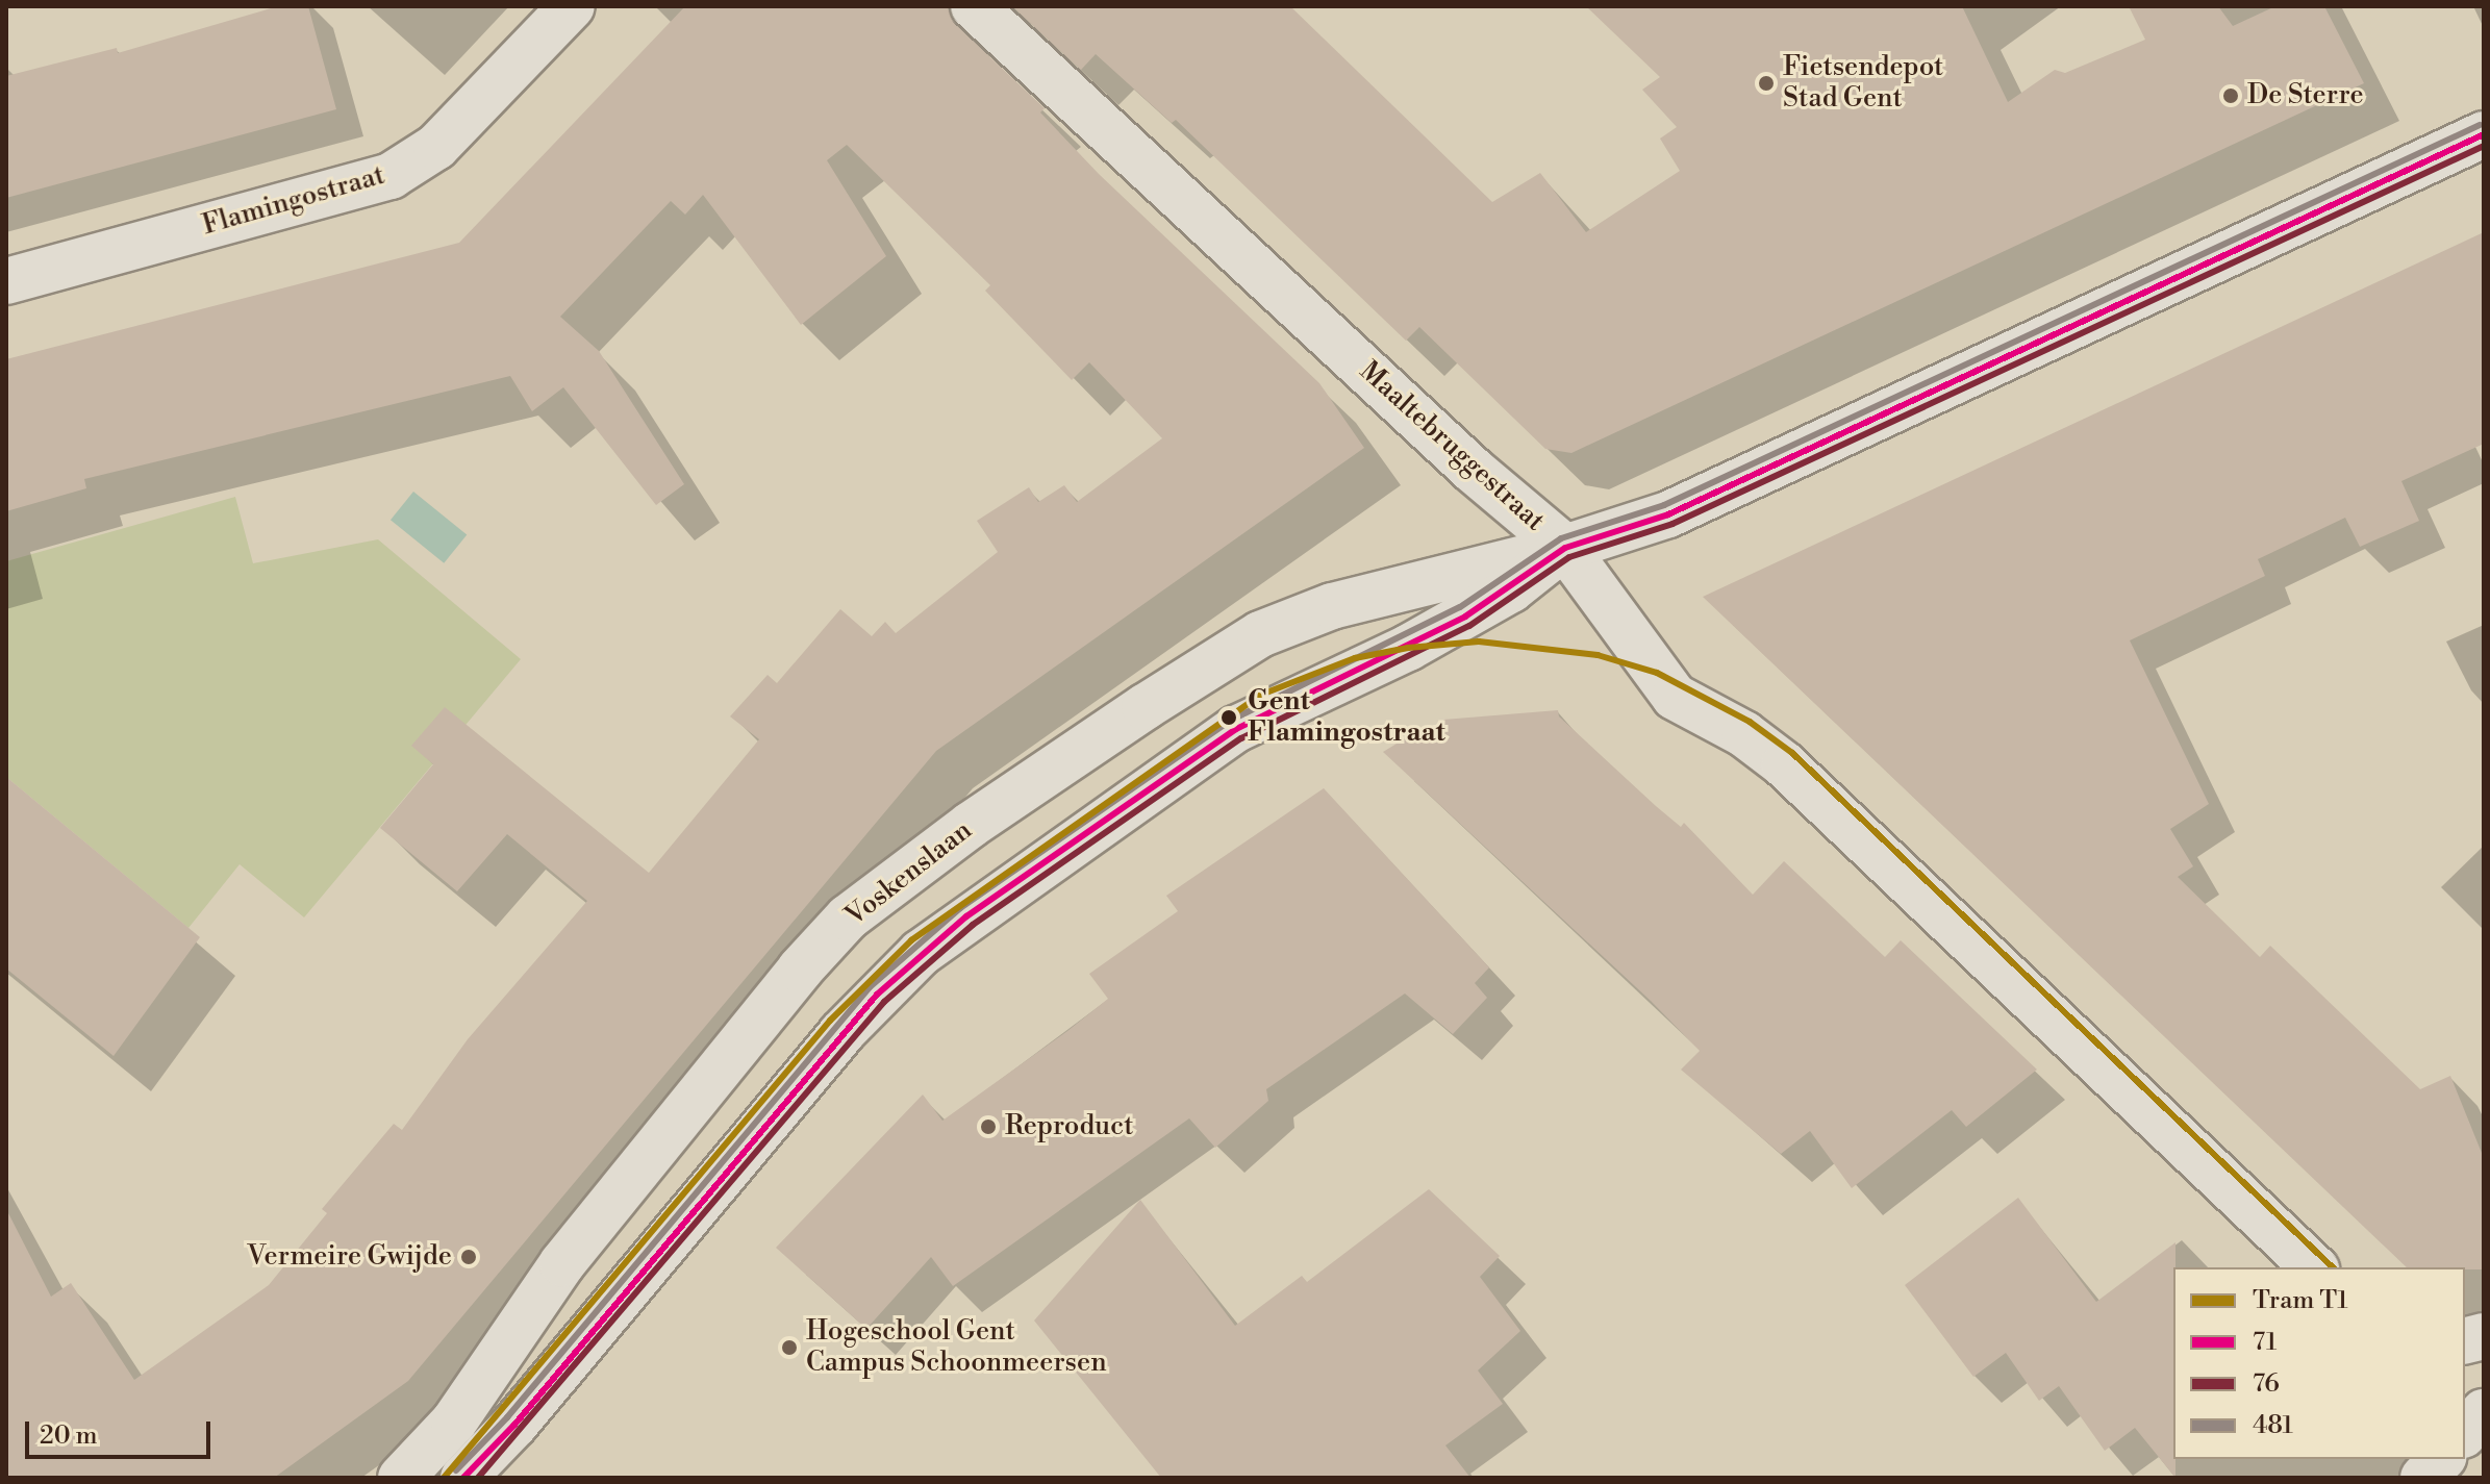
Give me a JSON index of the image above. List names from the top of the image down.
{
  "streets": {
    "street": ["Flamingostraat", "Maaltebruggestraat", "Voskenslaan"]
  },
  "crossings": [
    ["Maaltebruggestraat", "Voskenslaan"]
  ],
  "places": [
    "Fietsendepot Stad Gent",
    "De Sterre",
    "Gent Flamingostraat",
    "Reproduct",
    "Vermeire Gwijde",
    "Hogeschool Gent Campus Schoonmeersen"
  ],
  "lines": [
    "transit line 481",
    "transit line 71",
    "transit line 76",
    "tram line T1"
  ],
  "legend": [
    "Tram T1",
    "71",
    "76",
    "481"
  ],
  "scale_bar": "20 m"
}
